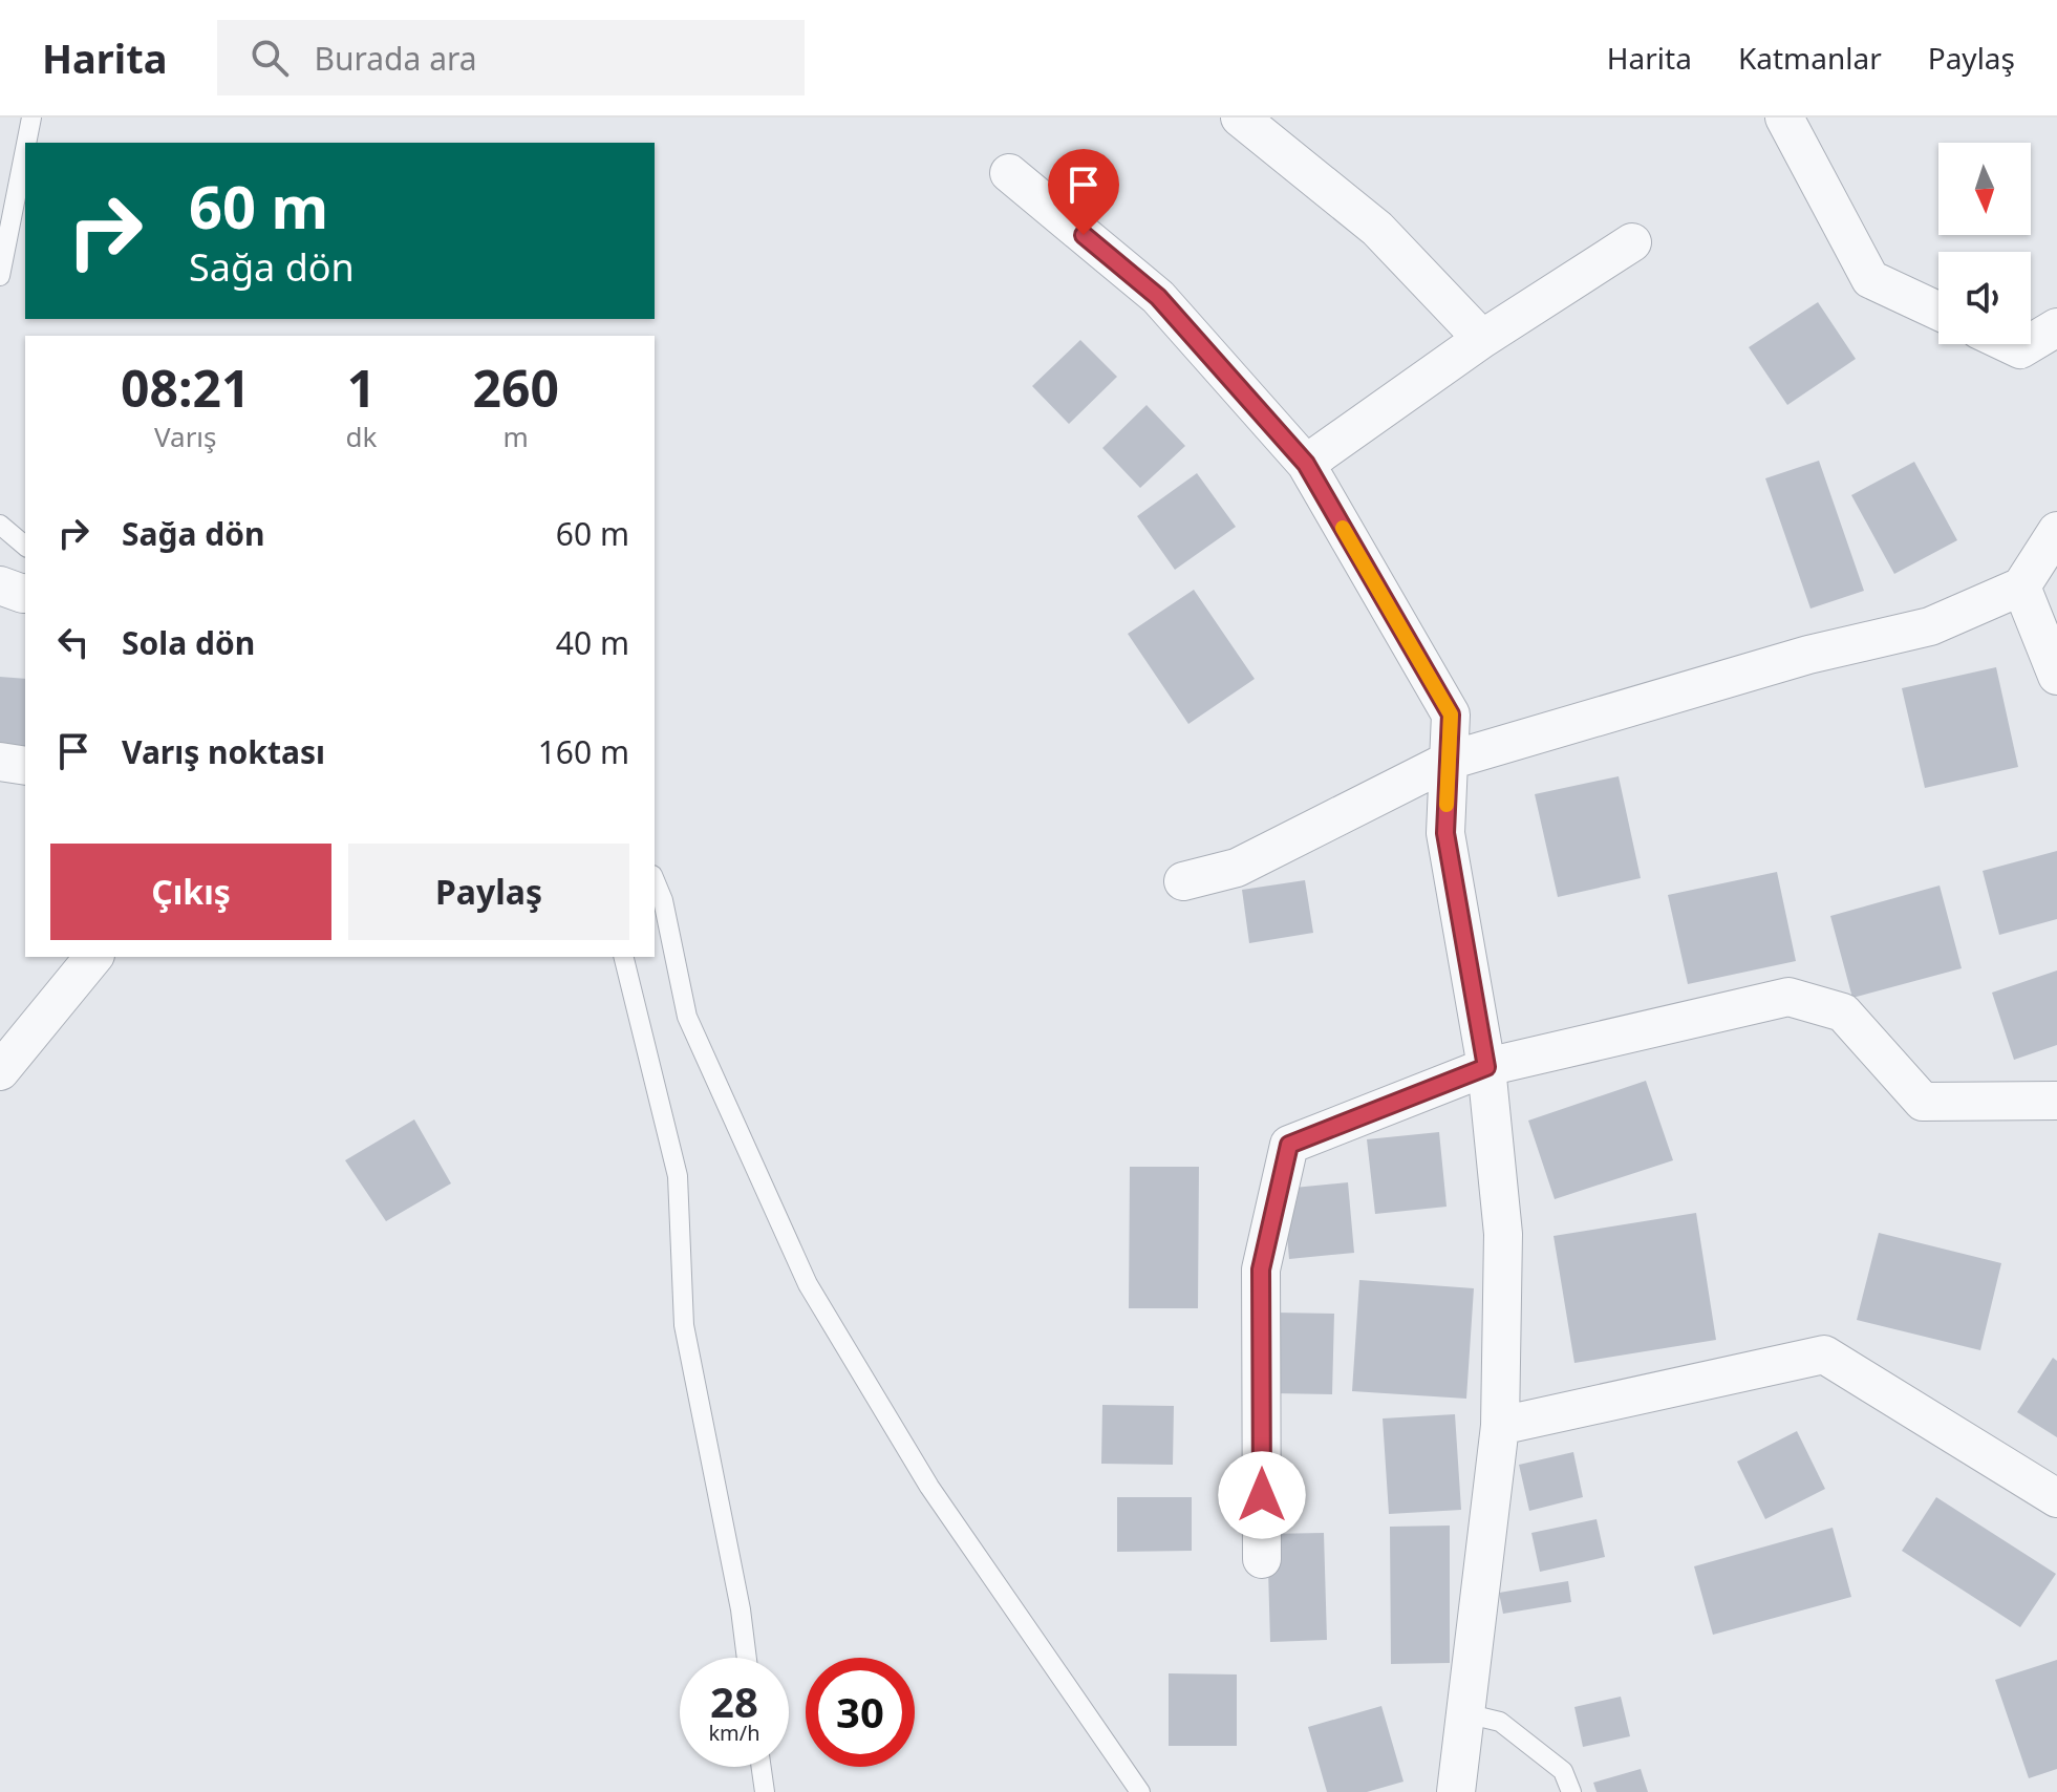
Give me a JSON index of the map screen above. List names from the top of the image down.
{
  "north": "bottom",
  "page": {
    "header": "Harita",
    "search": "Burada ara",
    "nav": ["Harita", "Katmanlar", "Paylaş"],
    "turn": ["60 m", "Sağa dön"],
    "eta": [
      "08:21",
      "Varış",
      "1",
      "dk",
      "260",
      "m"
    ],
    "list": [
      {
        "name": "Sağa dön",
        "value": "60 m"
      },
      {
        "name": "Sola dön",
        "value": "40 m"
      },
      {
        "name": "Varış noktası",
        "value": "160 m"
      }
    ],
    "buttons": ["Çıkış", "Paylaş"],
    "speed": "28 km/h",
    "limit": "30"
  }
}
